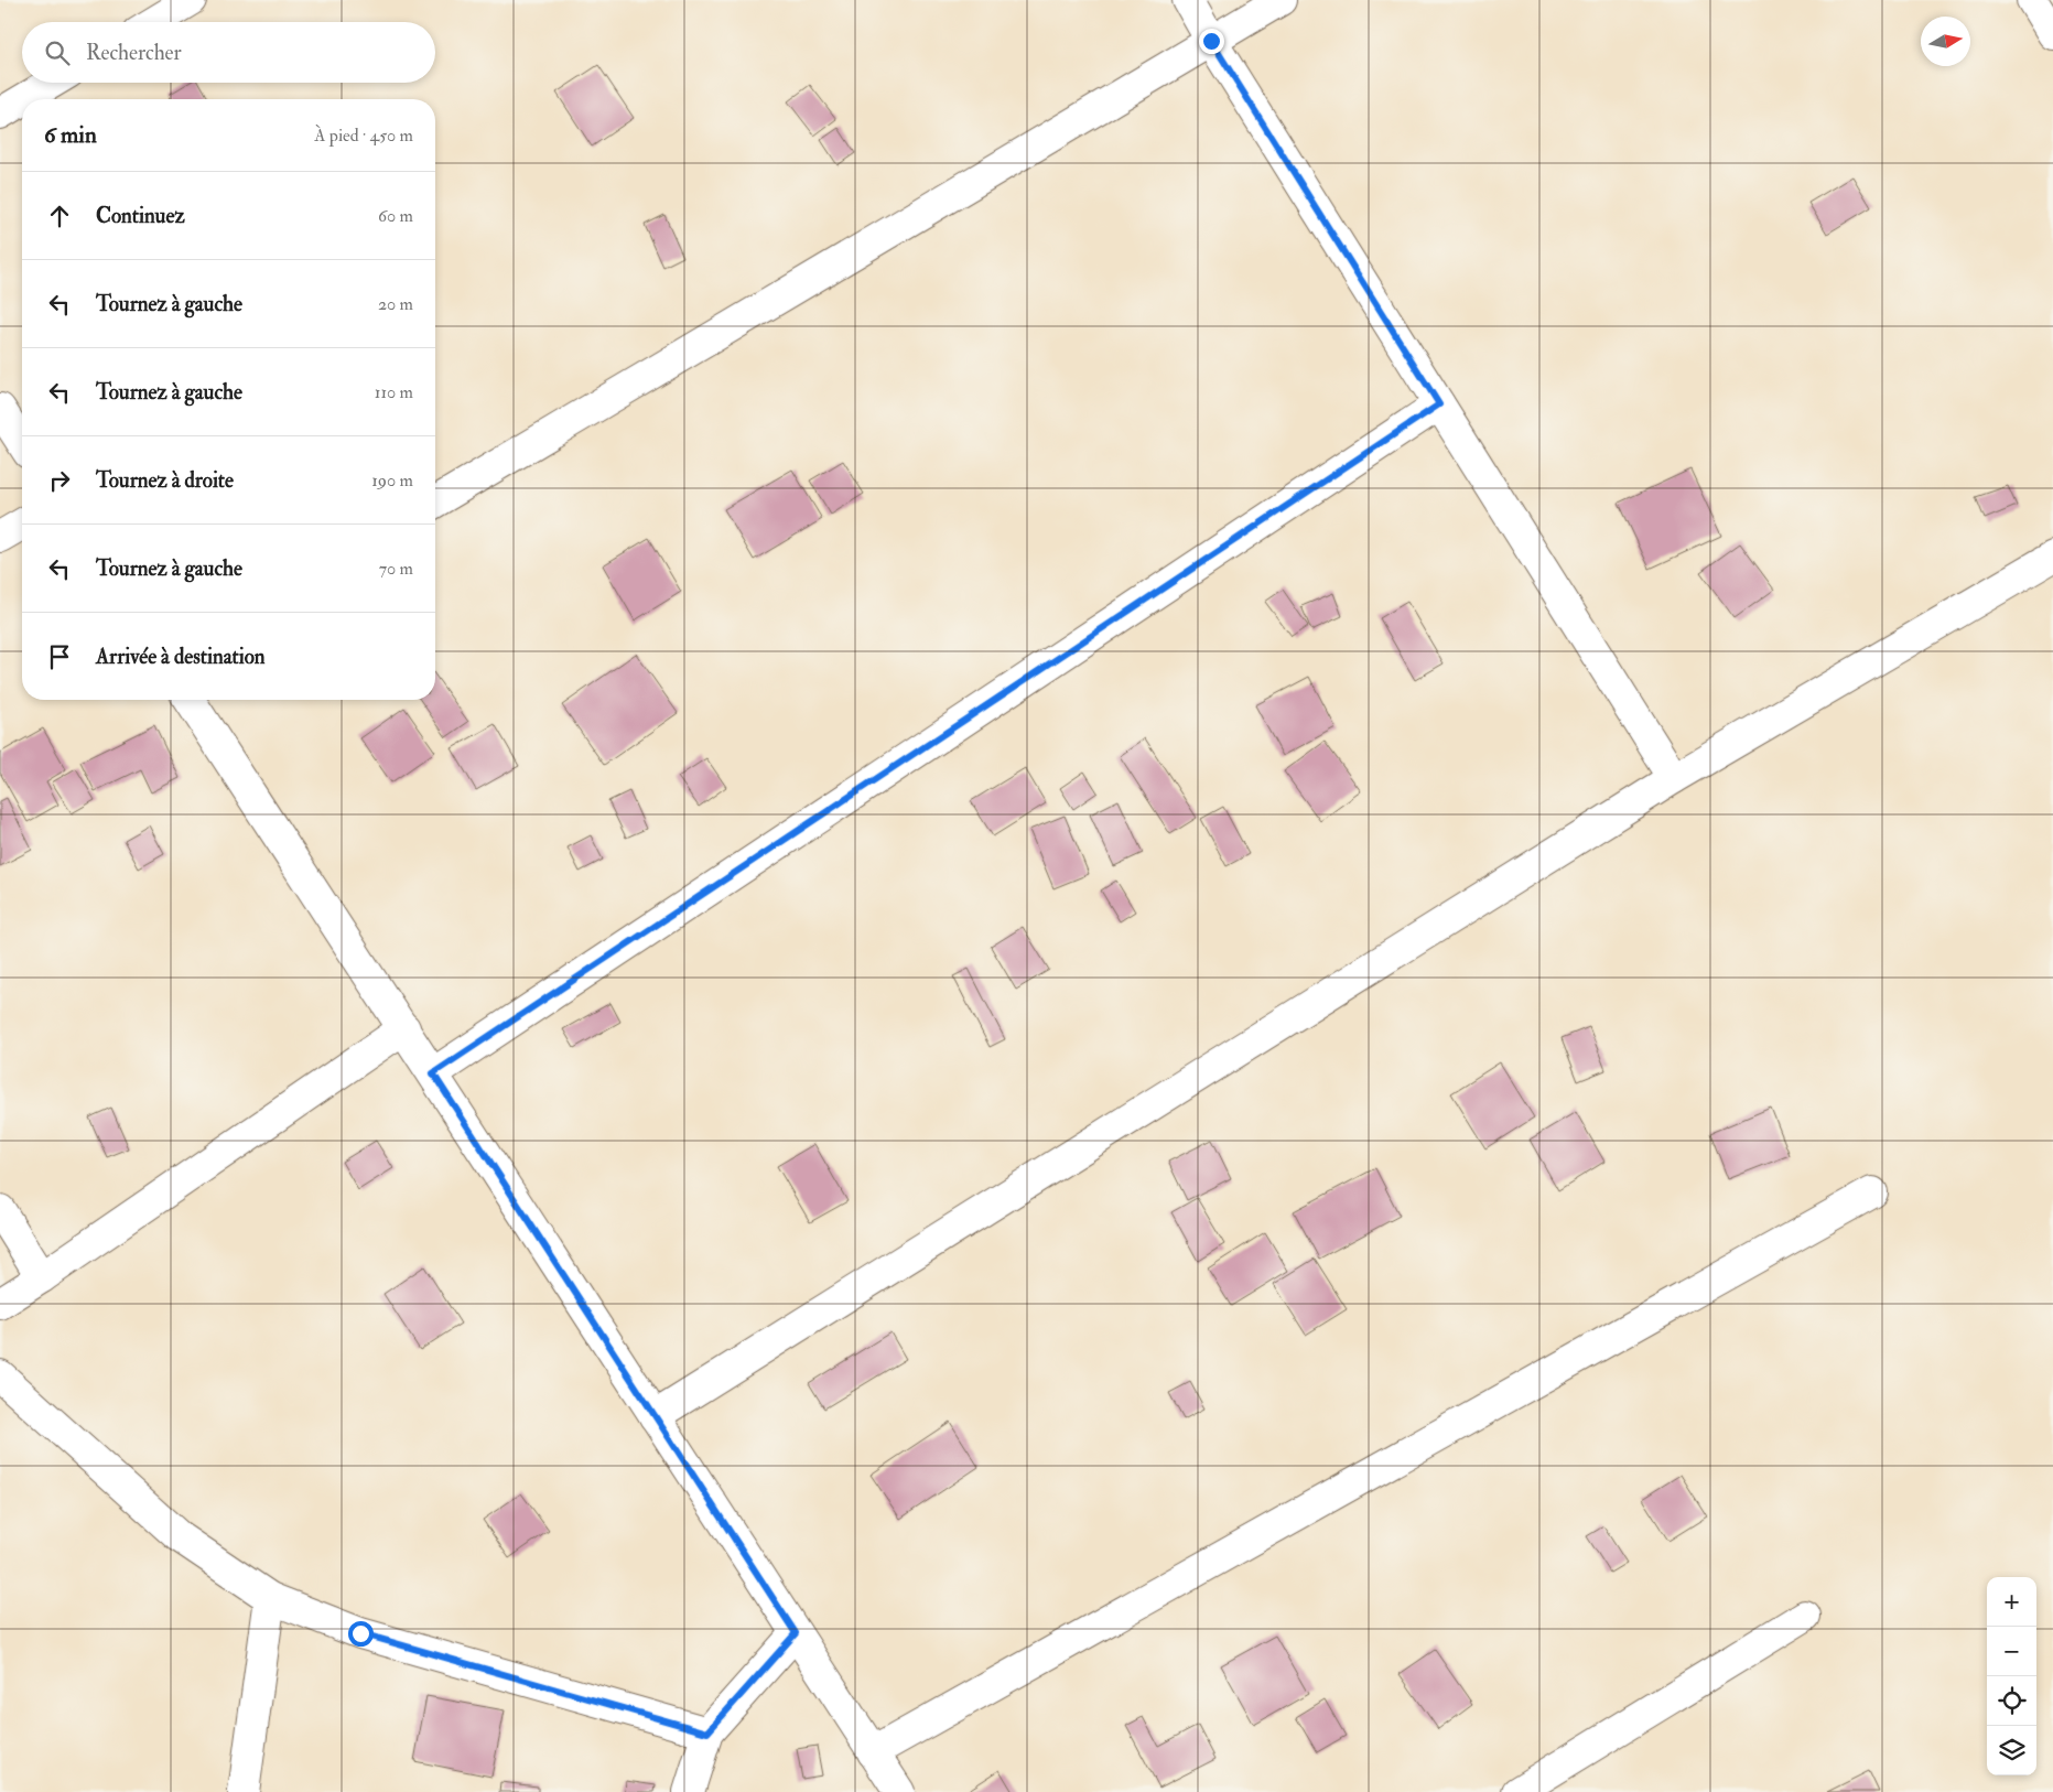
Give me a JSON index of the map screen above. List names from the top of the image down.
{
  "north": "right",
  "page": {
    "search": "Rechercher",
    "heading": ["6 min", "À pied · 450 m"],
    "list": [
      ["Continuez", "60 m"],
      ["Tournez à gauche", "20 m"],
      ["Tournez à gauche", "110 m"],
      ["Tournez à droite", "190 m"],
      ["Tournez à gauche", "70 m"],
      "Arrivée à destination"
    ],
    "map_buttons": ["+", "−"]
  }
}
